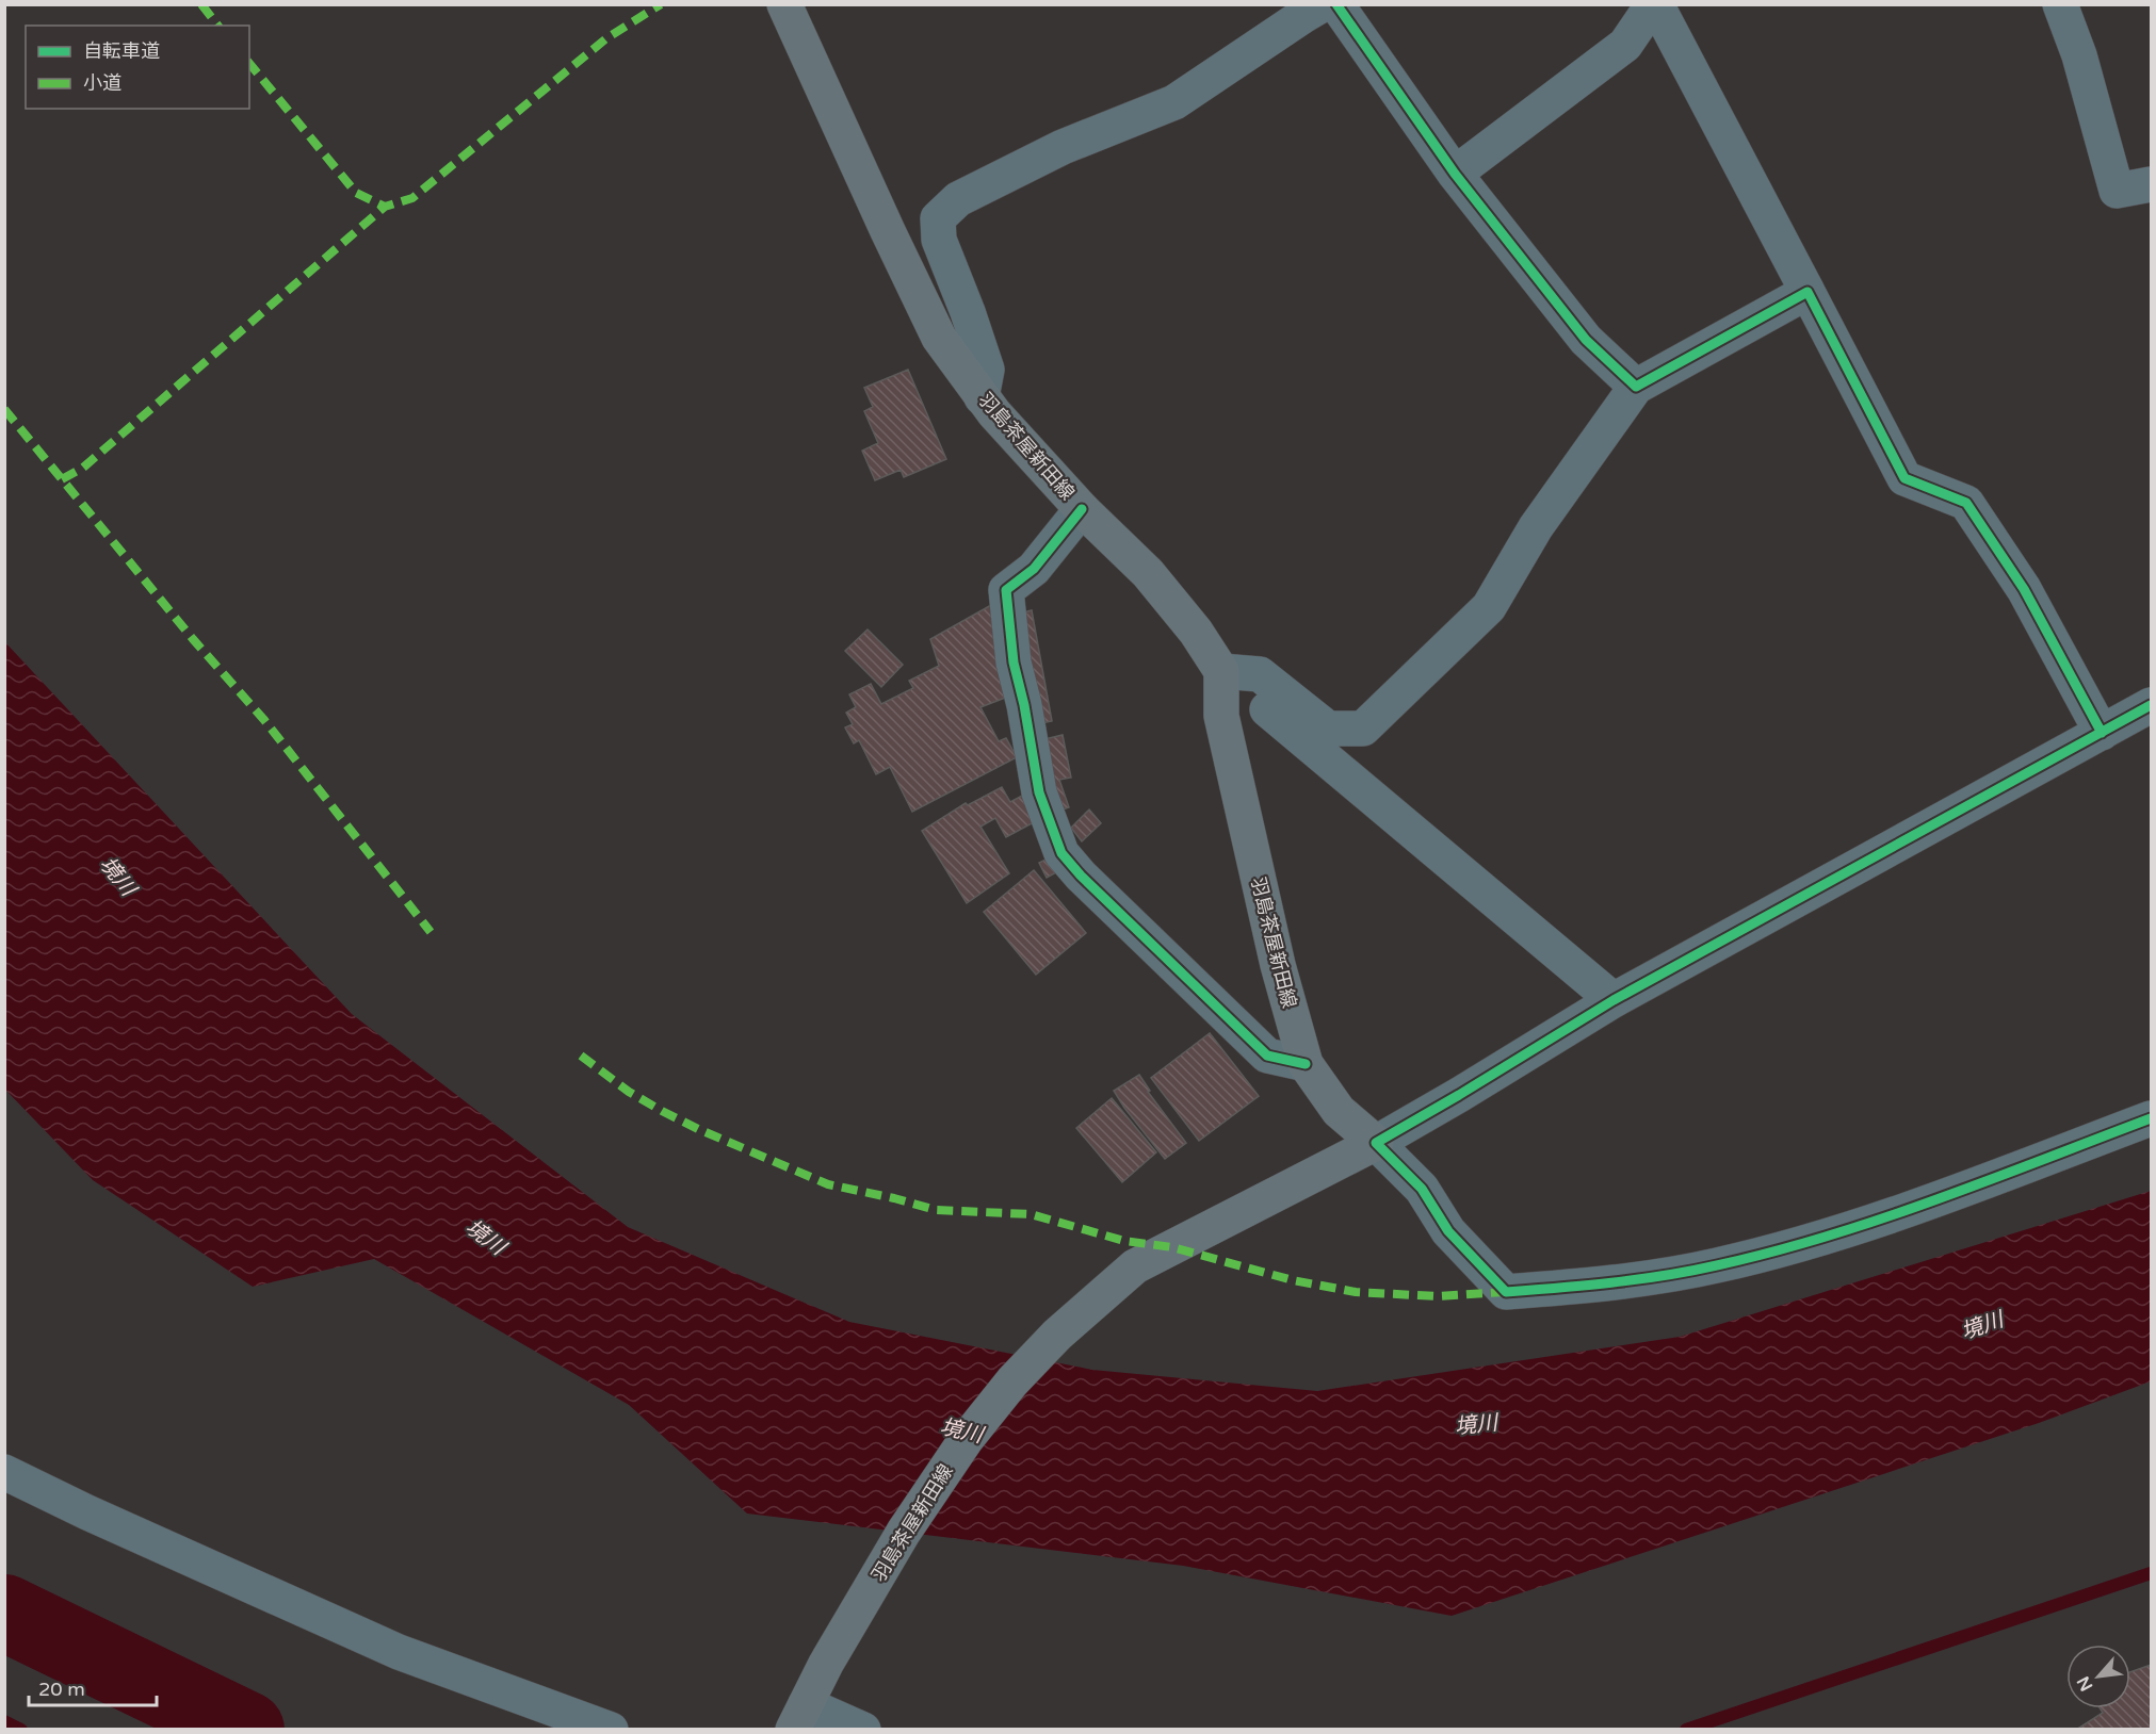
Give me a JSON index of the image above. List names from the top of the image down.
{
  "streets": {
    "main road": ["羽島茶屋新田線"]
  },
  "water": ["境川"],
  "legend": ["自転車道", "小道"],
  "scale_bar": "20 m",
  "north": "bottom left"
}
